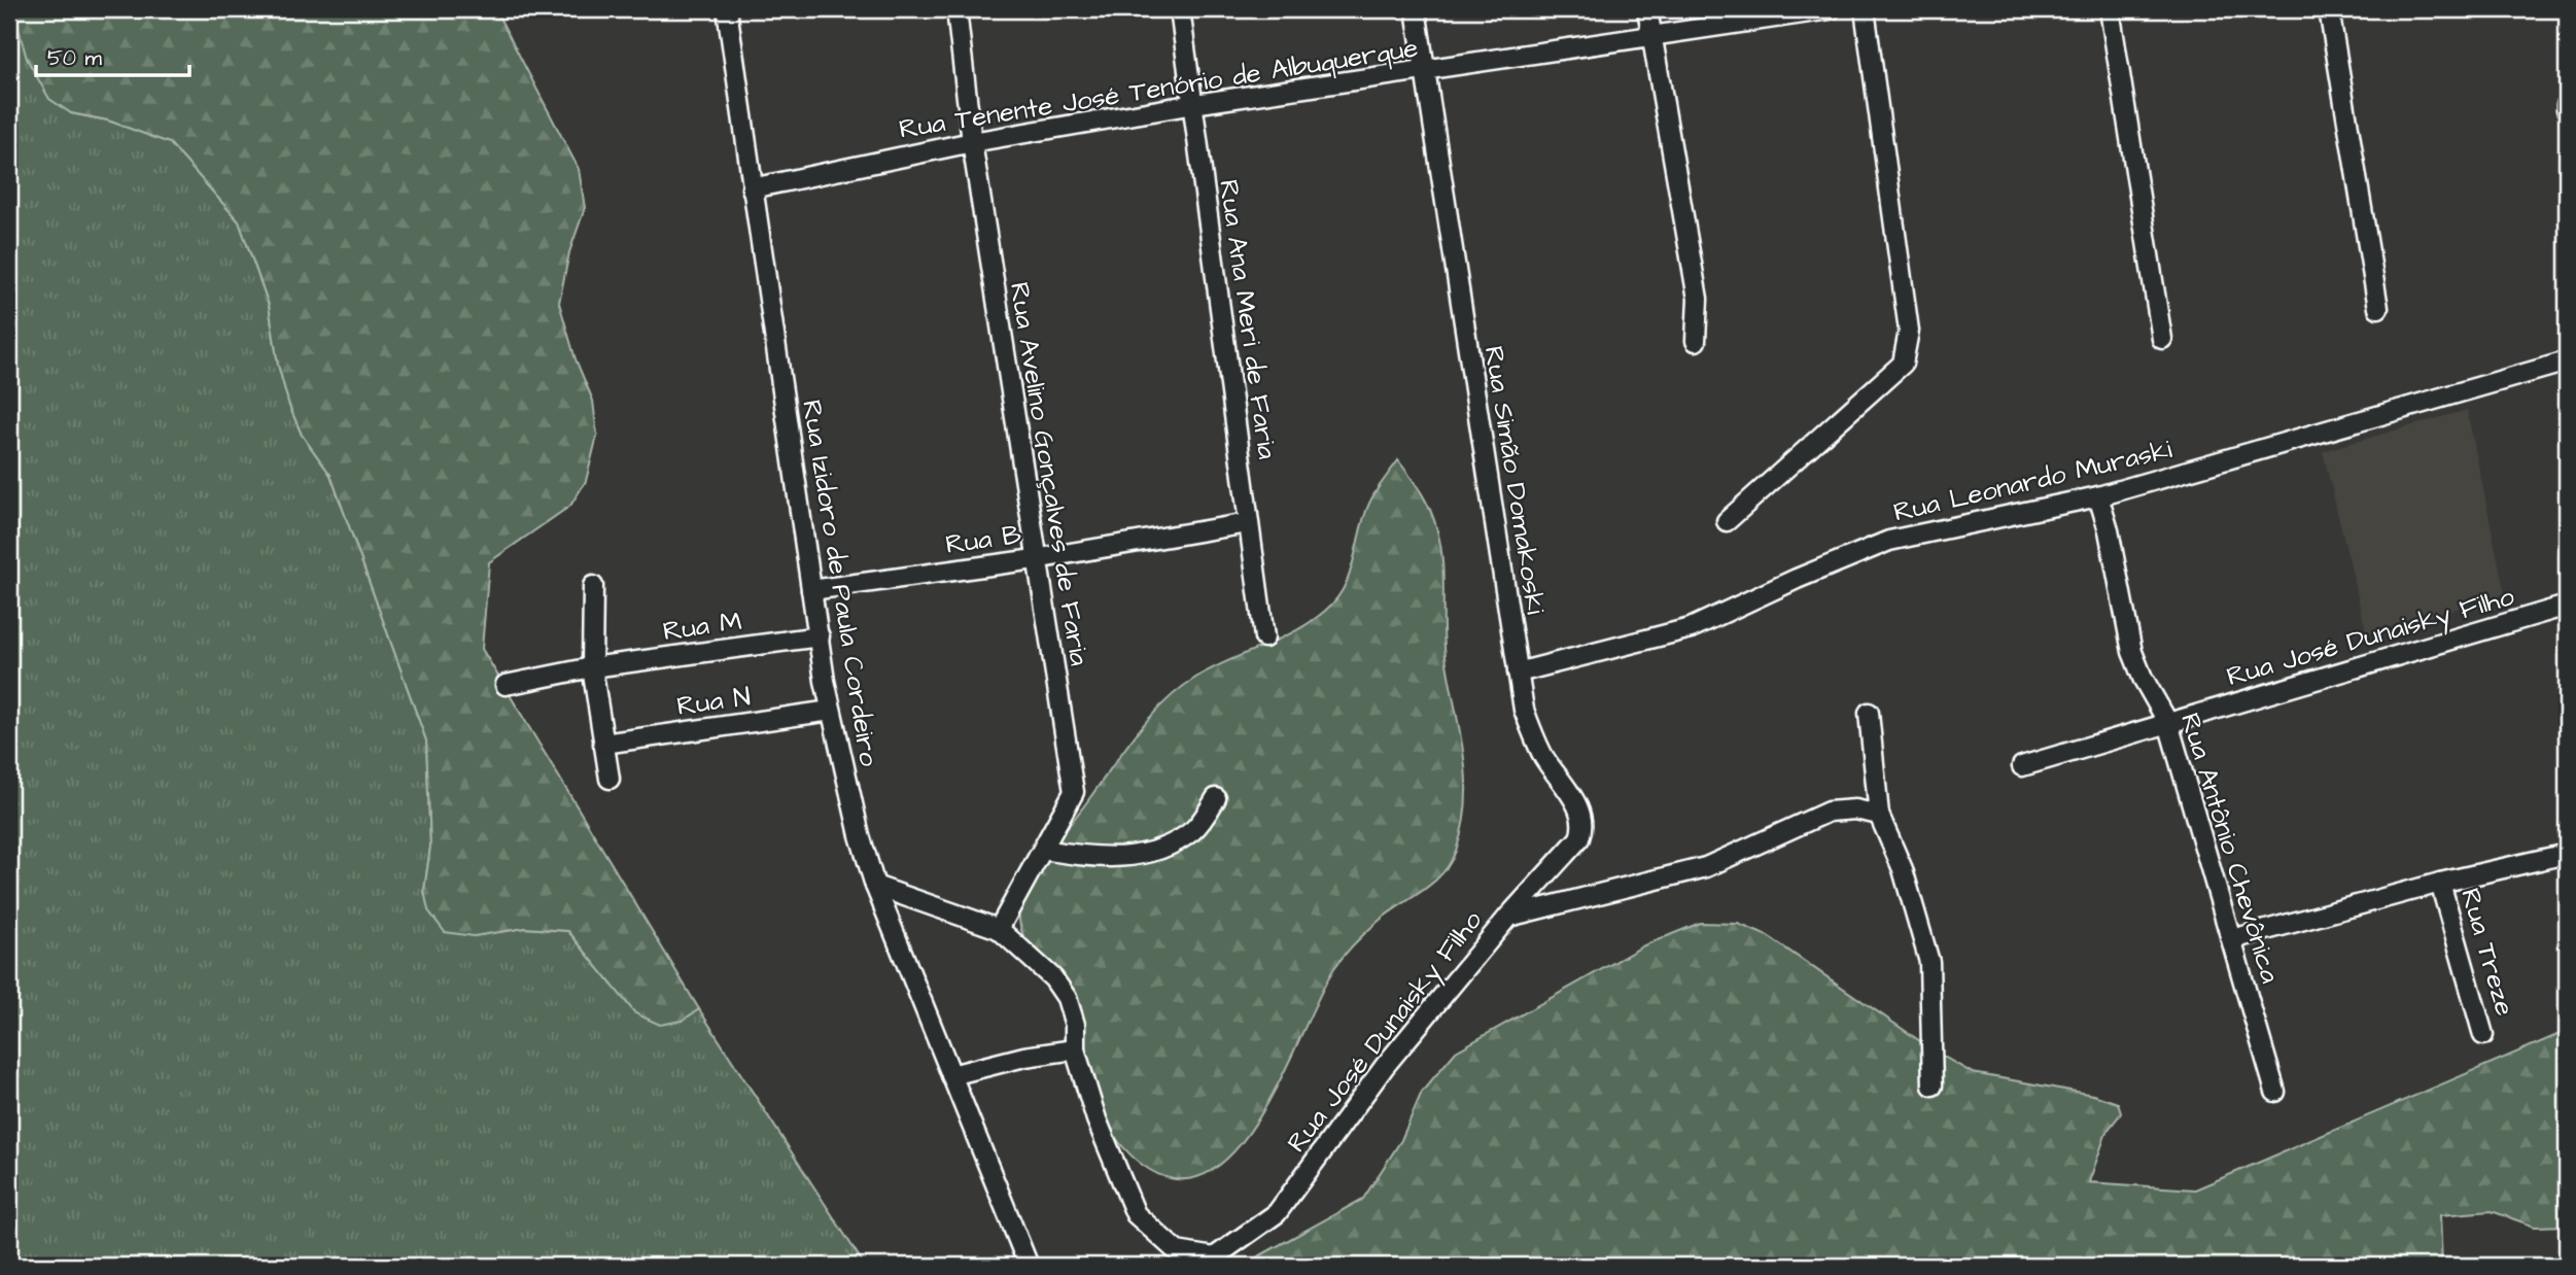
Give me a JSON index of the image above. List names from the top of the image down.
{
  "streets": {
    "street": [
      "Rua Tenente José Tenório de Albuquerque",
      "Rua Ana Meri de Faria",
      "Rua Avelino Gonçalves de Faria",
      "Rua Simão Domakoski",
      "Rua Leonardo Muraski",
      "Rua B",
      "Rua Izidoro de Paula Cordeiro",
      "Rua M",
      "Rua José Dunaisky Filho",
      "Rua N",
      "Rua Antônio Chevônica",
      "Rua Treze"
    ]
  },
  "crossings": [
    ["Rua Tenente José Tenório de Albuquerque", "Rua Ana Meri de Faria"],
    ["Rua Tenente José Tenório de Albuquerque", "Rua Avelino Gonçalves de Faria"],
    ["Rua Tenente José Tenório de Albuquerque", "Rua Simão Domakoski"],
    ["Rua Tenente José Tenório de Albuquerque", "Rua Izidoro de Paula Cordeiro"],
    ["Rua Ana Meri de Faria", "Rua B"],
    ["Rua Avelino Gonçalves de Faria", "Rua B"],
    ["Rua Avelino Gonçalves de Faria", "Rua José Dunaisky Filho"],
    ["Rua Simão Domakoski", "Rua Leonardo Muraski"],
    ["Rua Simão Domakoski", "Rua José Dunaisky Filho"],
    ["Rua Leonardo Muraski", "Rua Antônio Chevônica"],
    ["Rua B", "Rua Izidoro de Paula Cordeiro"],
    ["Rua Izidoro de Paula Cordeiro", "Rua M"],
    ["Rua Izidoro de Paula Cordeiro", "Rua N"],
    ["Rua José Dunaisky Filho", "Rua Antônio Chevônica"]
  ],
  "scale_bar": "50 m"
}
